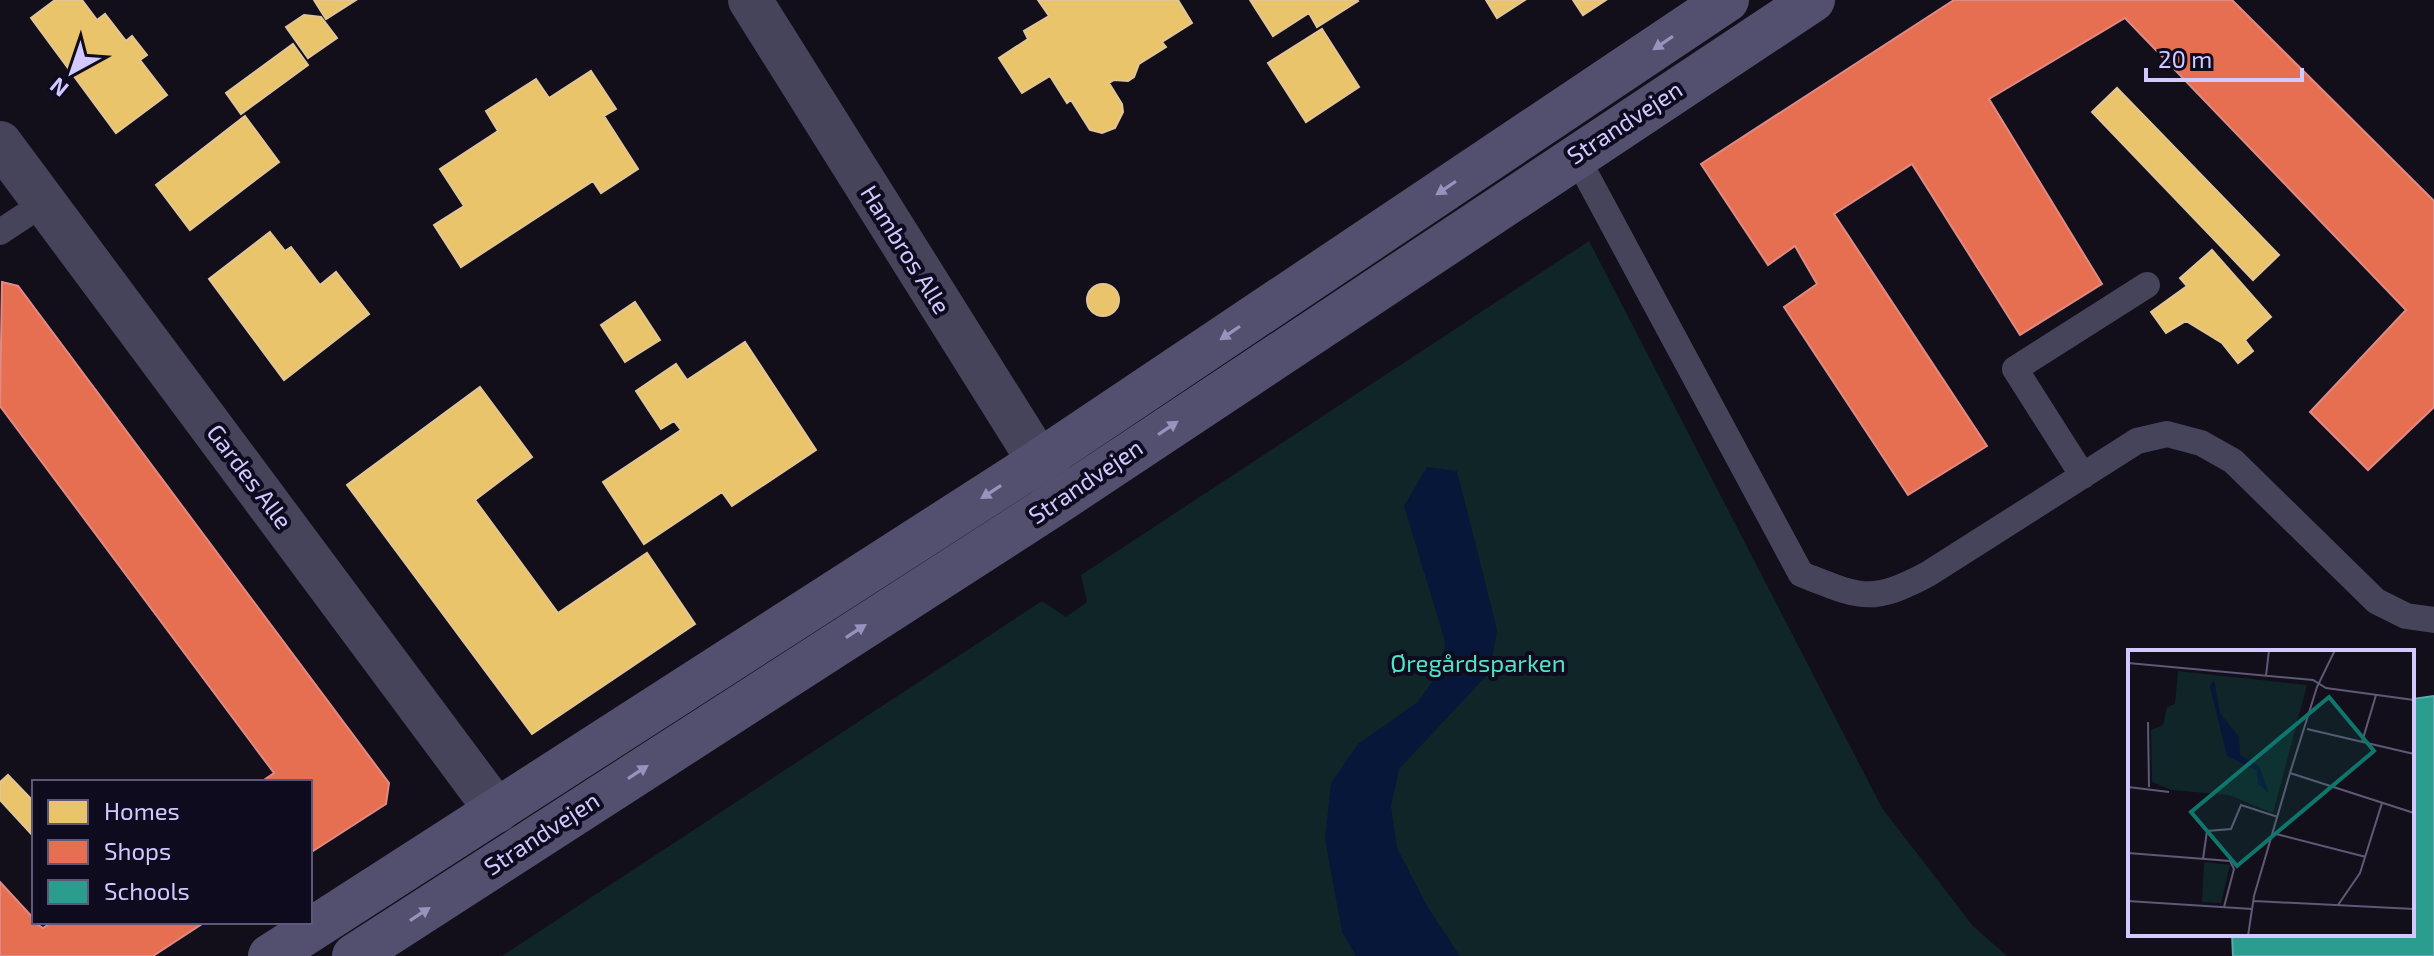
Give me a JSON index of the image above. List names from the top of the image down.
{
  "streets": {
    "main road": ["Strandvejen"],
    "street": ["Hambros Alle", "Gardes Alle"]
  },
  "crossings": [
    ["Strandvejen", "Hambros Alle"],
    ["Strandvejen", "Gardes Alle"]
  ],
  "parks": ["Øregårdsparken"],
  "legend": ["Homes", "Shops", "Schools"],
  "scale_bar": "20 m",
  "north": "bottom left"
}
